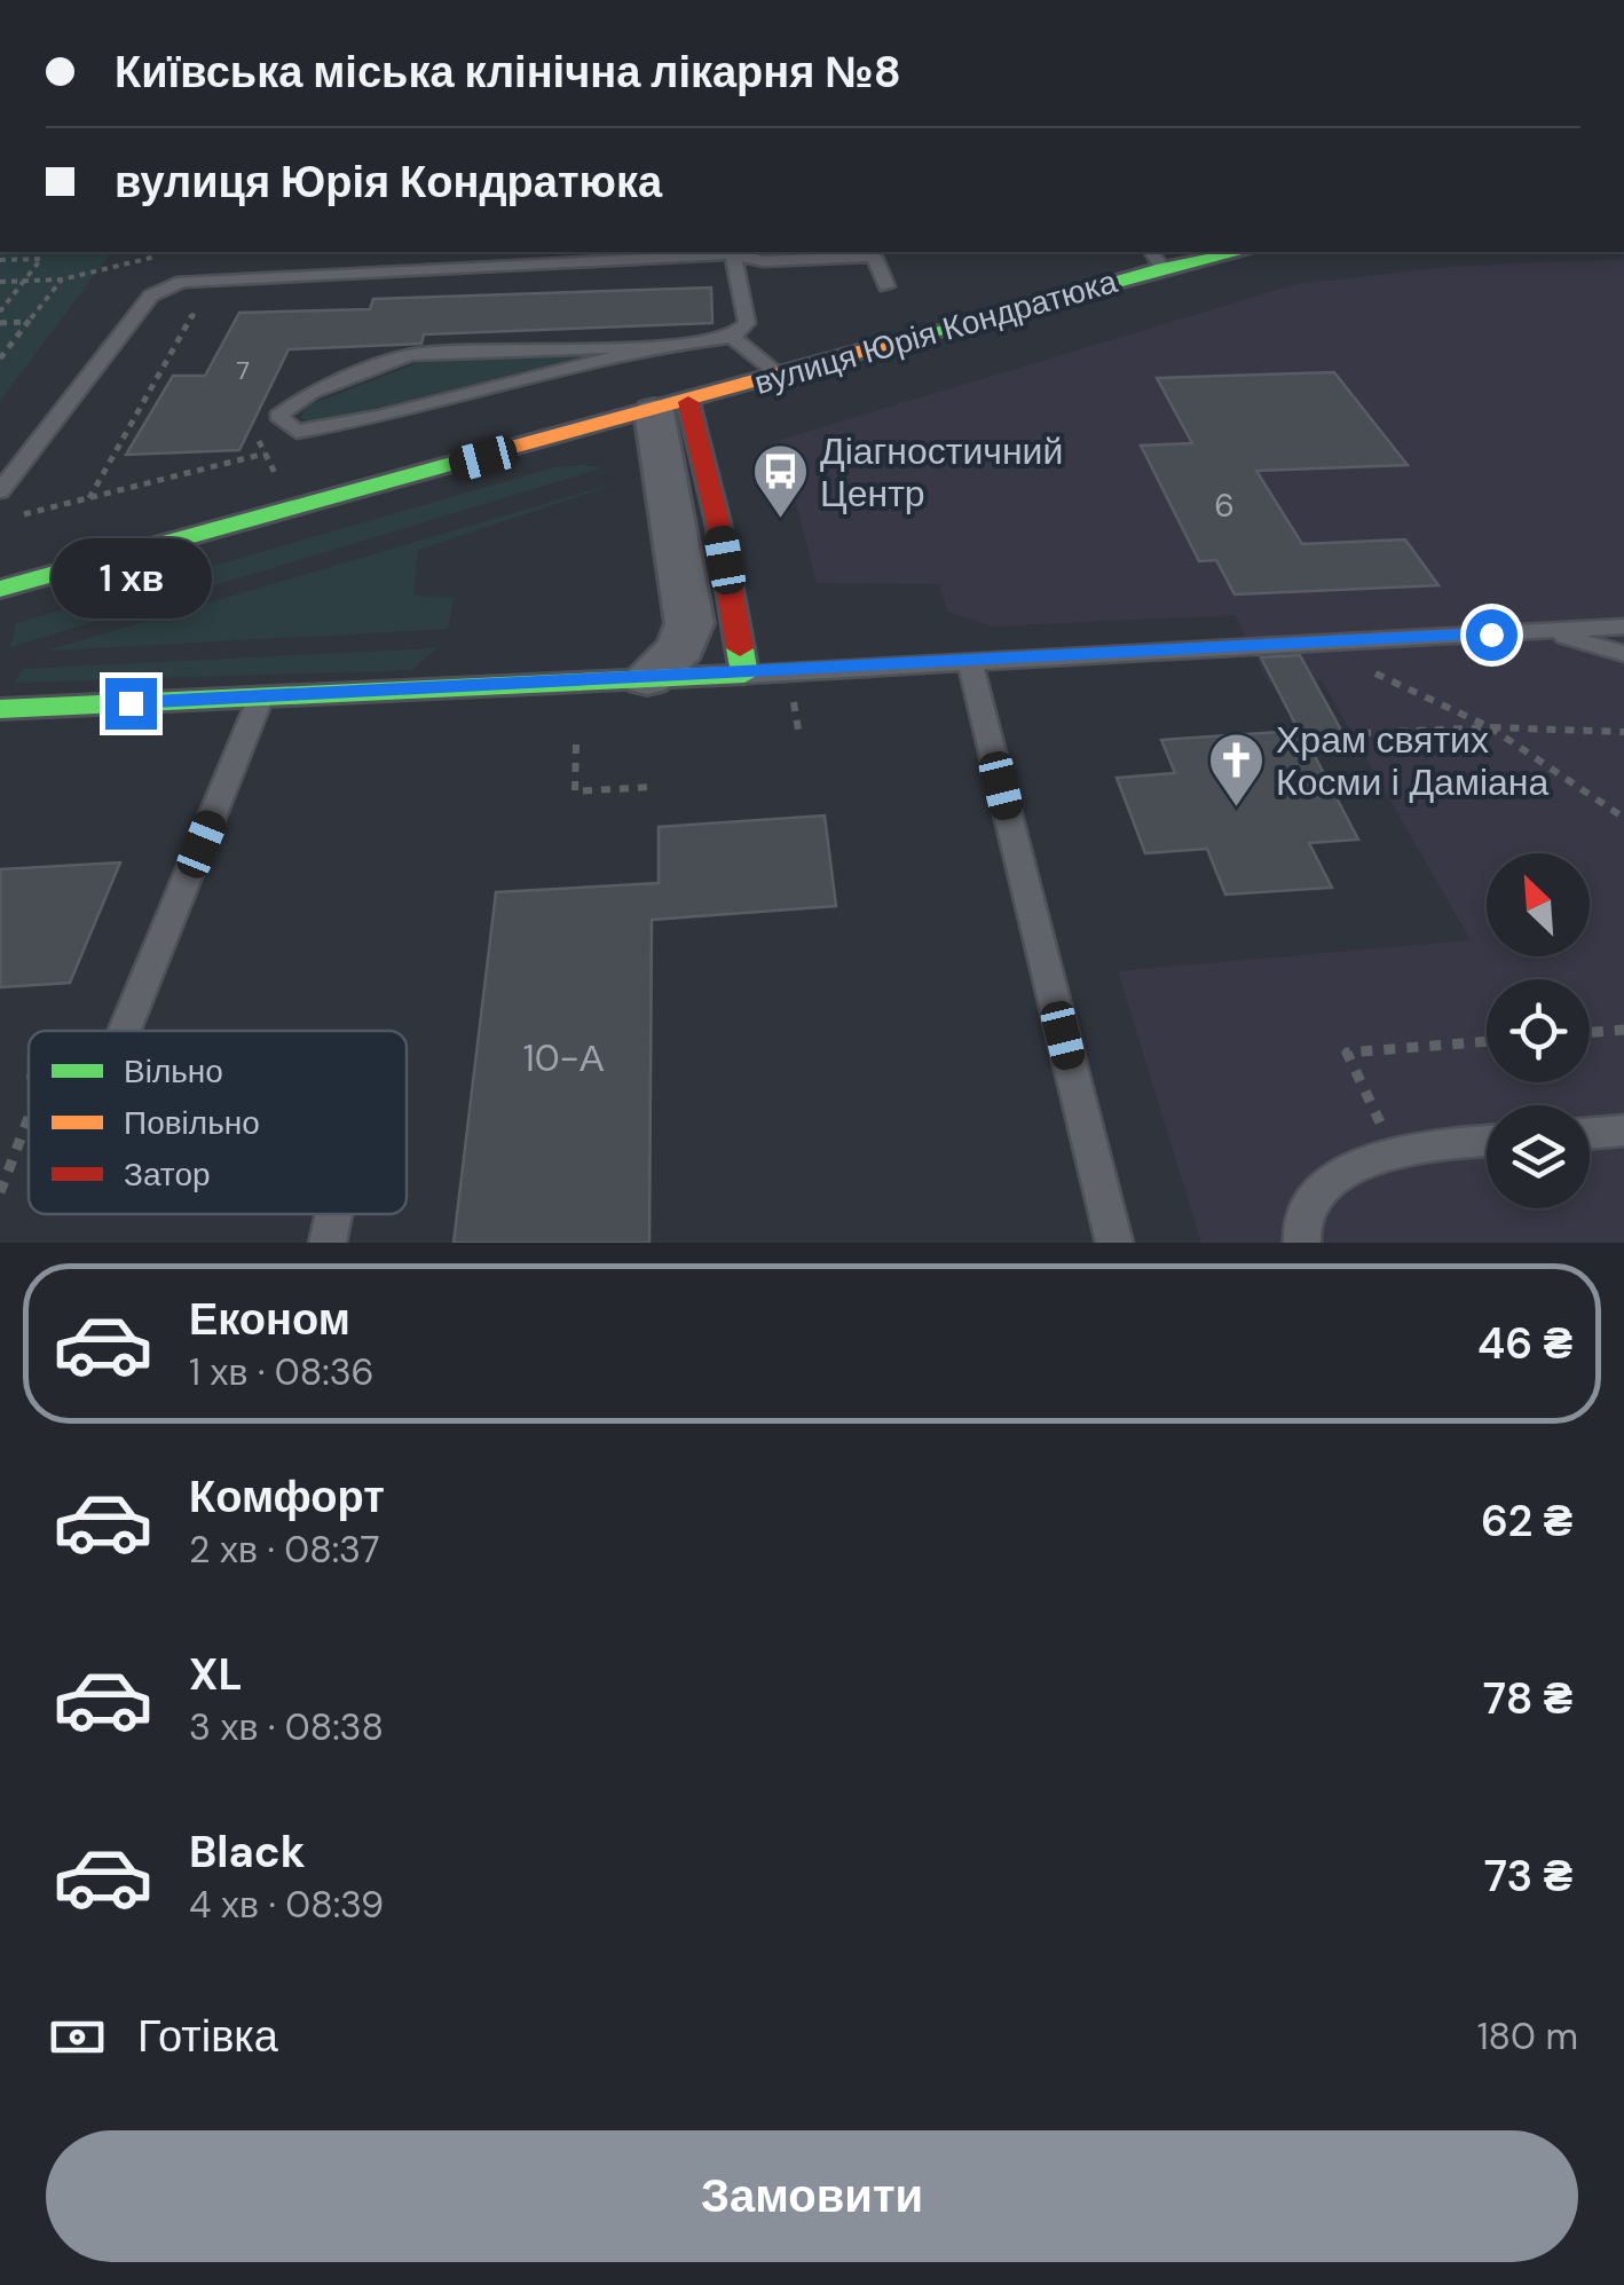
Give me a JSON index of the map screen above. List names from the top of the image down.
{
  "streets": {
    "street": ["вулиця Юрія Кондратюка"]
  },
  "places": {
    "bus stop": ["Діагностичний Центр"],
    "church": ["Храм святих Косми і Даміана"]
  },
  "house_numbers": ["7", "6", "10-А"],
  "legend": ["Вільно", "Повільно", "Затор"],
  "north": "top left",
  "page": {
    "banner": ["Київська міська клінічна лікарня №8", "вулиця Юрія Кондратюка"],
    "bubble": "1 хв",
    "list": [
      {
        "name": "Економ",
        "note": "1 хв · 08:36",
        "value": "46 ₴"
      },
      {
        "name": "Комфорт",
        "note": "2 хв · 08:37",
        "value": "62 ₴"
      },
      {
        "name": "XL",
        "note": "3 хв · 08:38",
        "value": "78 ₴"
      },
      {
        "name": "Black",
        "note": "4 хв · 08:39",
        "value": "73 ₴"
      }
    ],
    "pay": ["Готівка", "180 m"],
    "buttons": "Замовити"
  }
}
